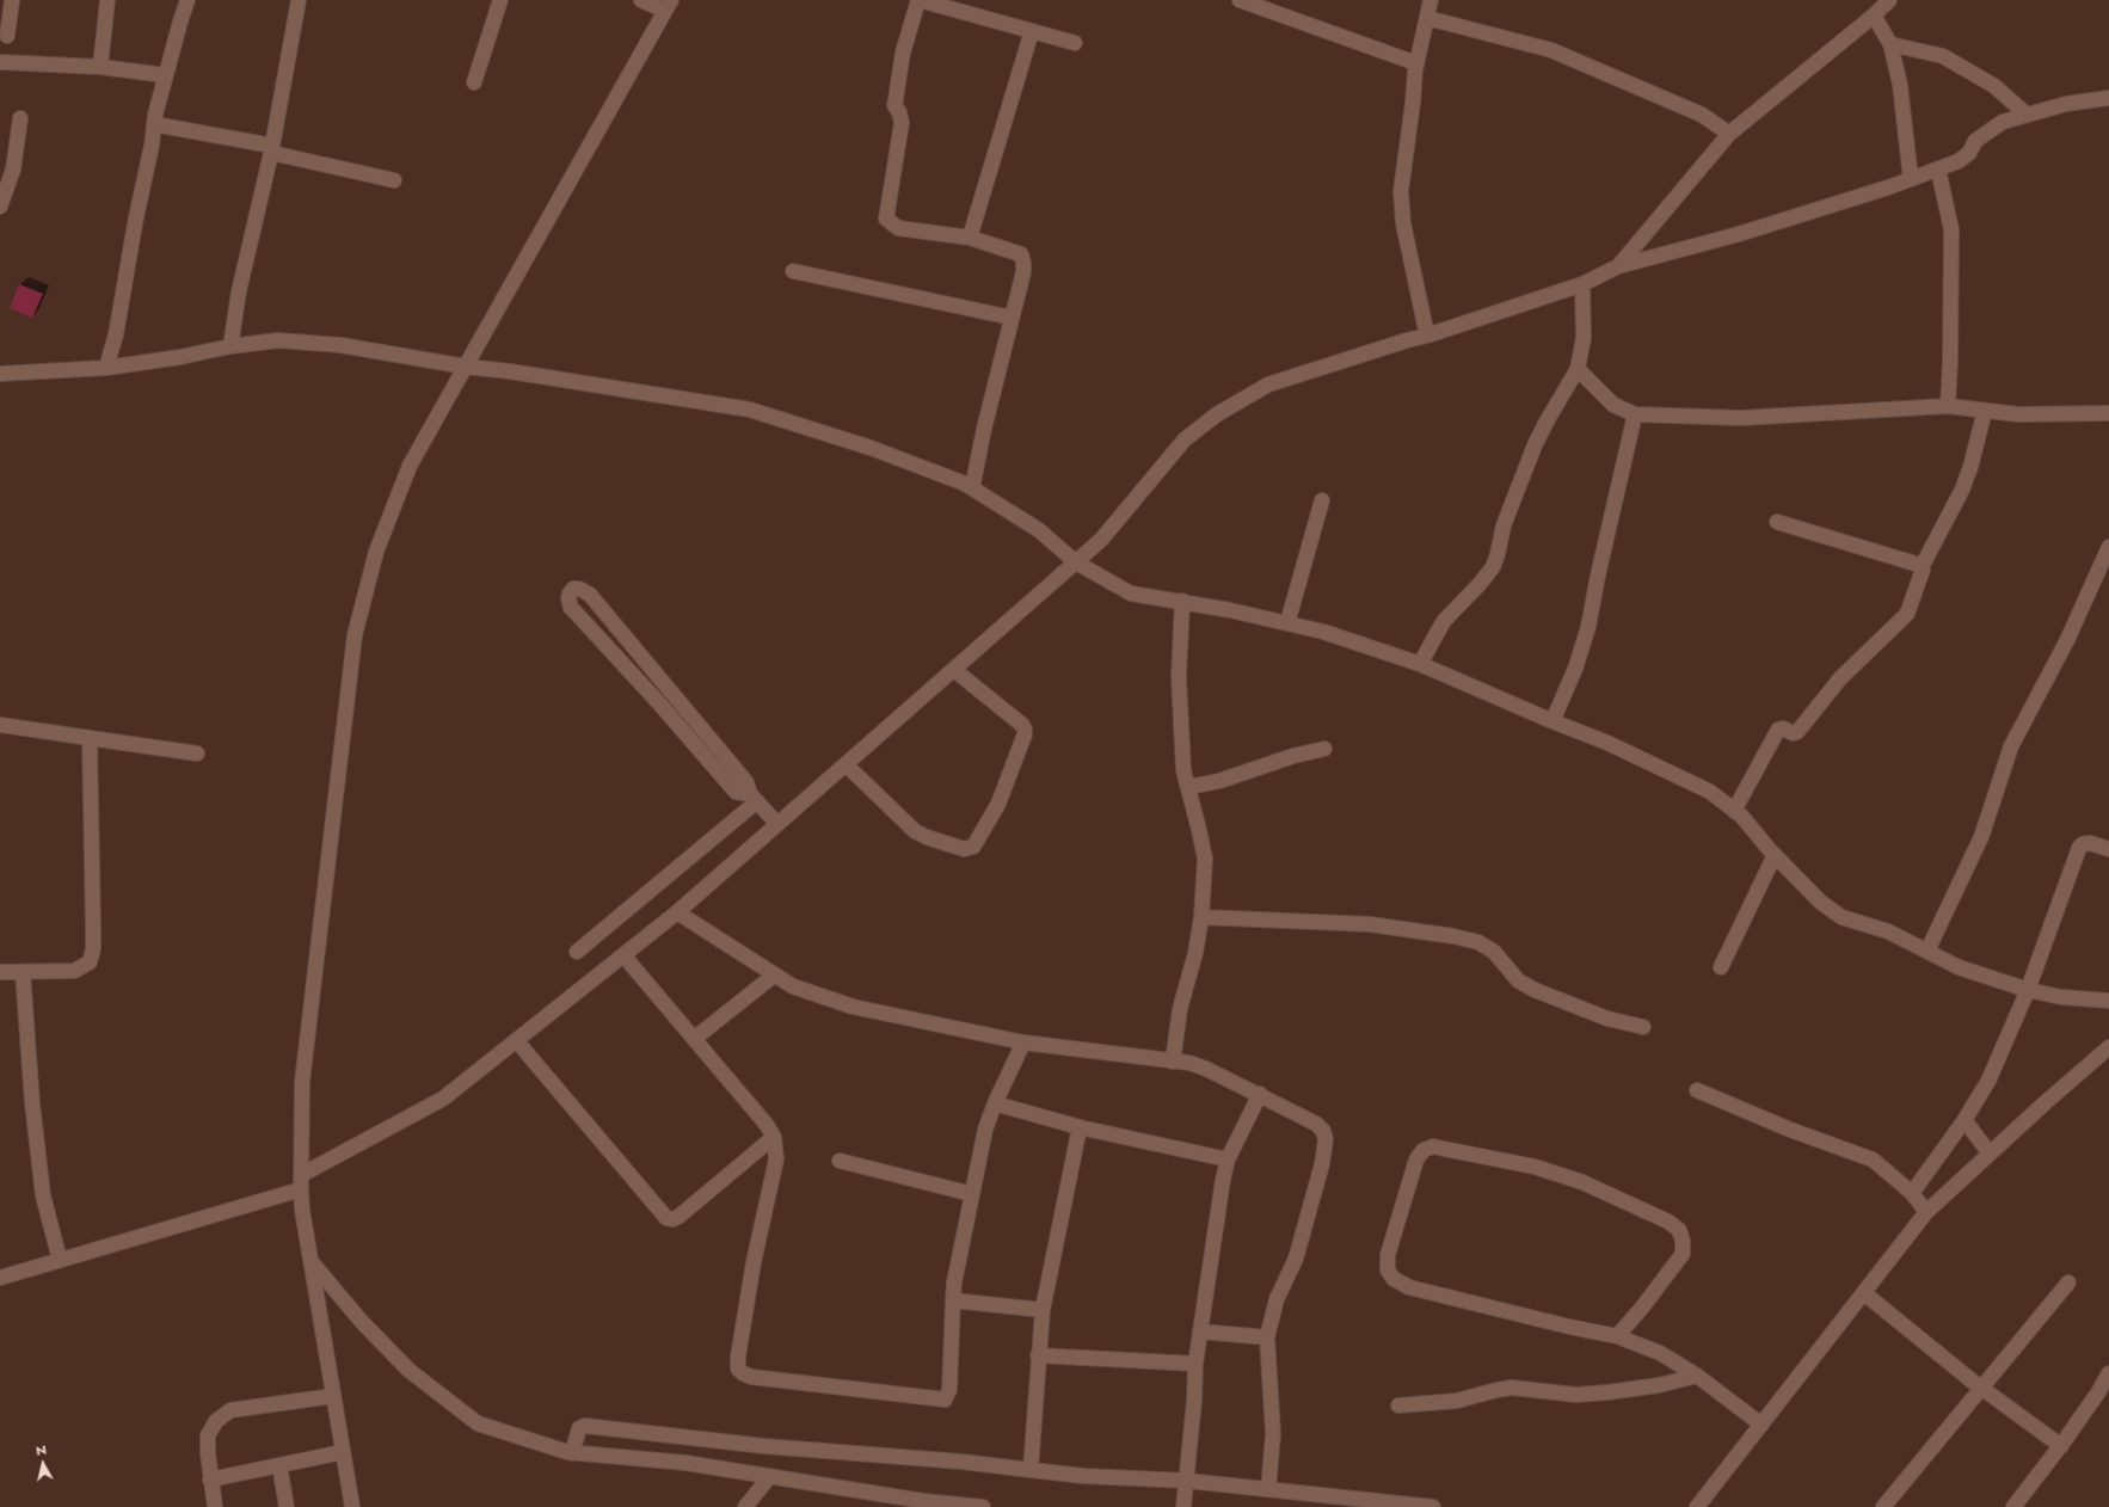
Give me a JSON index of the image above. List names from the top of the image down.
{
  "north": "top"
}
